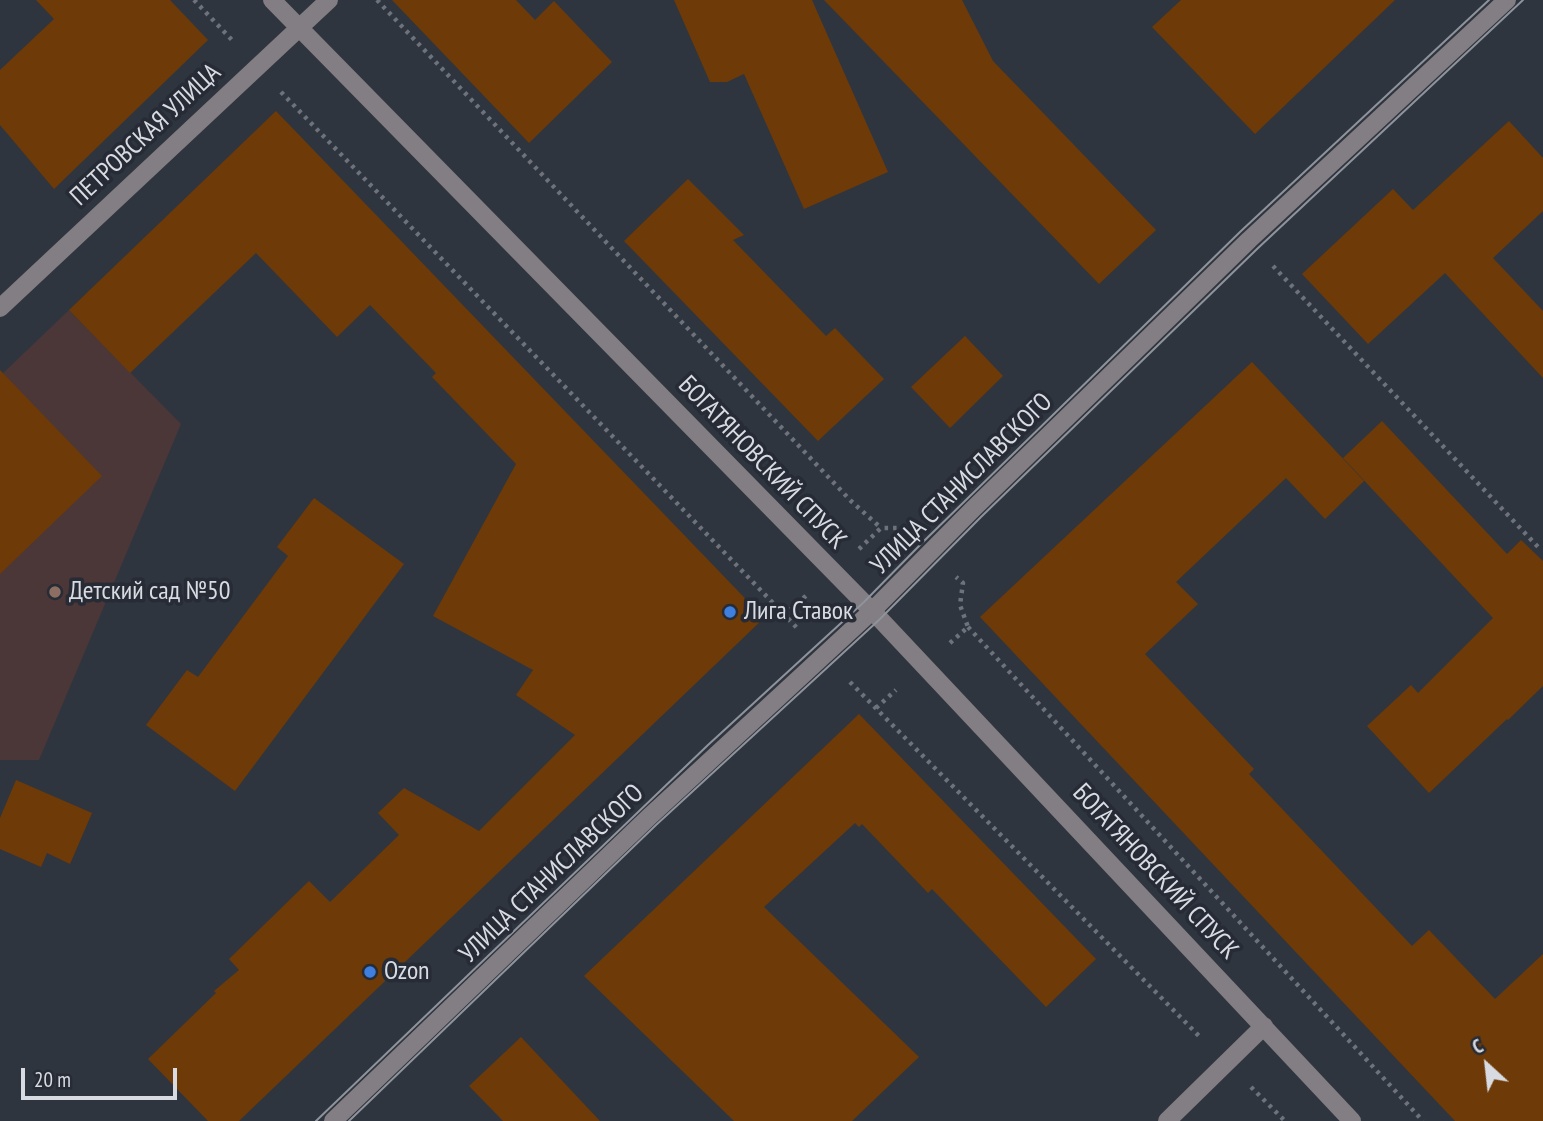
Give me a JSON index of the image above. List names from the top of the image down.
{
  "streets": {
    "street": ["ПЕТРОВСКАЯ УЛИЦА", "БОГАТЯНОВСКИЙ СПУСК", "УЛИЦА СТАНИСЛАВСКОГО"]
  },
  "crossings": [
    ["ПЕТРОВСКАЯ УЛИЦА", "БОГАТЯНОВСКИЙ СПУСК"],
    ["БОГАТЯНОВСКИЙ СПУСК", "УЛИЦА СТАНИСЛАВСКОГО"]
  ],
  "places": ["Детский сад №50", "Лига Ставок", "Ozon"],
  "scale_bar": "20 m",
  "north": "top left"
}
